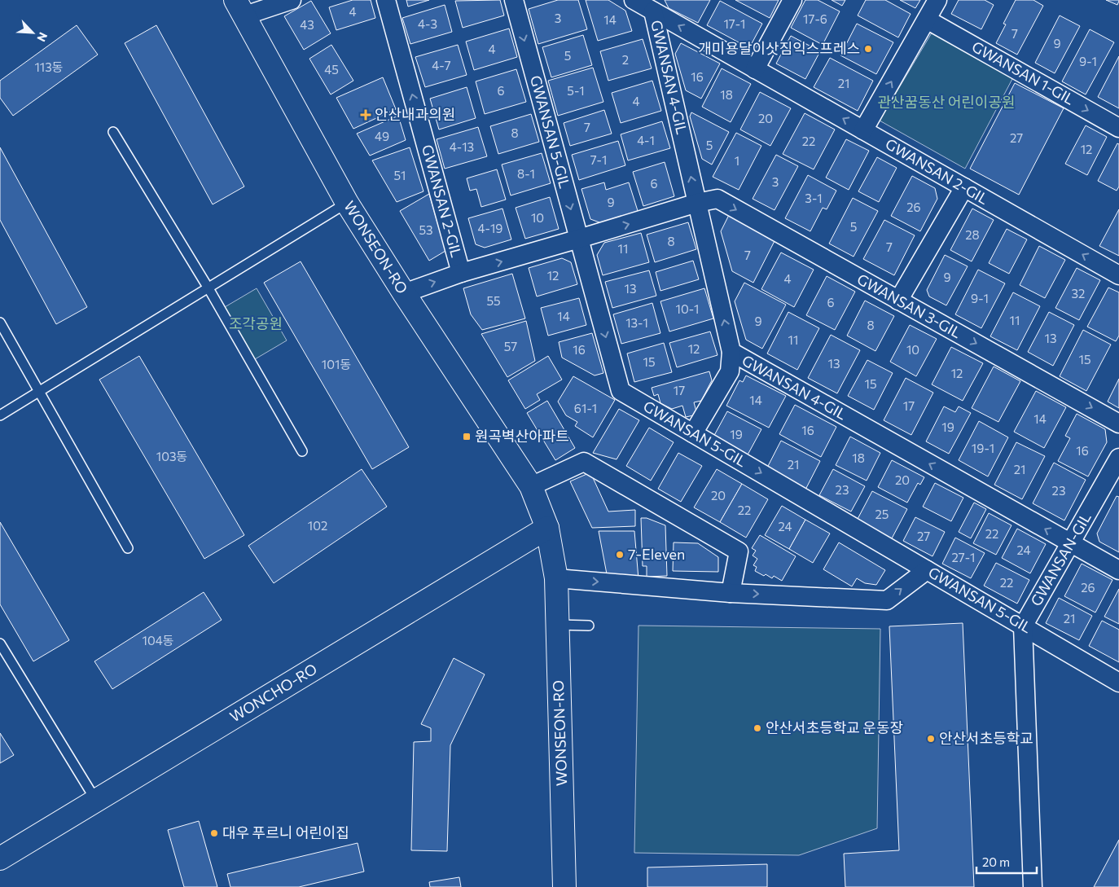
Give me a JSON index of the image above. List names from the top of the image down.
{
  "streets": {
    "street": [
      "GWANSAN 1-GIL",
      "GWANSAN 4-GIL",
      "GWANSAN 5-GIL",
      "GWANSAN 2-GIL",
      "WONSEON-RO",
      "GWANSAN 3-GIL",
      "GWANSAN-GIL",
      "WONCHO-RO"
    ]
  },
  "crossings": [
    ["GWANSAN 4-GIL", "GWANSAN 2-GIL"],
    ["GWANSAN 4-GIL", "GWANSAN 3-GIL"],
    ["GWANSAN 4-GIL", "GWANSAN-GIL"],
    ["GWANSAN 5-GIL", "GWANSAN 3-GIL"],
    ["GWANSAN 5-GIL", "GWANSAN-GIL"],
    ["GWANSAN 2-GIL", "WONSEON-RO"],
    ["GWANSAN 2-GIL", "GWANSAN 3-GIL"],
    ["WONSEON-RO", "WONCHO-RO"]
  ],
  "one_way": [
    "GWANSAN 1-GIL",
    "GWANSAN 4-GIL",
    "GWANSAN 5-GIL",
    "GWANSAN 2-GIL",
    "GWANSAN 3-GIL"
  ],
  "parks": ["관산꿈동산 어린이공원", "조각공원"],
  "places": {
    "other": [
      "개미용달이삿짐익스프레스",
      "7-Eleven",
      "안산서초등학교 운동장",
      "안산서초등학교",
      "대우 푸르니 어린이집"
    ],
    "health": ["안산내과의원"],
    "transit": ["원곡벽산아파트"]
  },
  "house_numbers": [
    "4",
    "3",
    "17-6",
    "14",
    "4-3",
    "17-1",
    "43",
    "7",
    "9",
    "4",
    "5",
    "2",
    "9-1",
    "4-7",
    "113동",
    "45",
    "16",
    "21",
    "6",
    "5-1",
    "18",
    "4",
    "20",
    "7",
    "8",
    "49",
    "27",
    "4-1",
    "22",
    "5",
    "4-13",
    "12",
    "7-1",
    "1",
    "8-1",
    "51",
    "3",
    "6",
    "3-1",
    "9",
    "26",
    "10",
    "5",
    "4-19",
    "53",
    "28",
    "8",
    "7",
    "11",
    "7",
    "12",
    "9",
    "4",
    "13",
    "32",
    "9-1",
    "55",
    "6",
    "10-1",
    "14",
    "11",
    "9",
    "13-1",
    "8",
    "13",
    "11",
    "57",
    "12",
    "16",
    "10",
    "15",
    "15",
    "13",
    "101동",
    "12",
    "15",
    "17",
    "14",
    "17",
    "61-1",
    "14",
    "19",
    "16",
    "19",
    "19-1",
    "16",
    "103동",
    "18",
    "21",
    "21",
    "20",
    "23",
    "23",
    "20",
    "22",
    "25",
    "102",
    "24",
    "22",
    "27",
    "24",
    "27-1",
    "22",
    "26",
    "21",
    "104동"
  ],
  "scale_bar": "20 m",
  "north": "bottom right"
}
